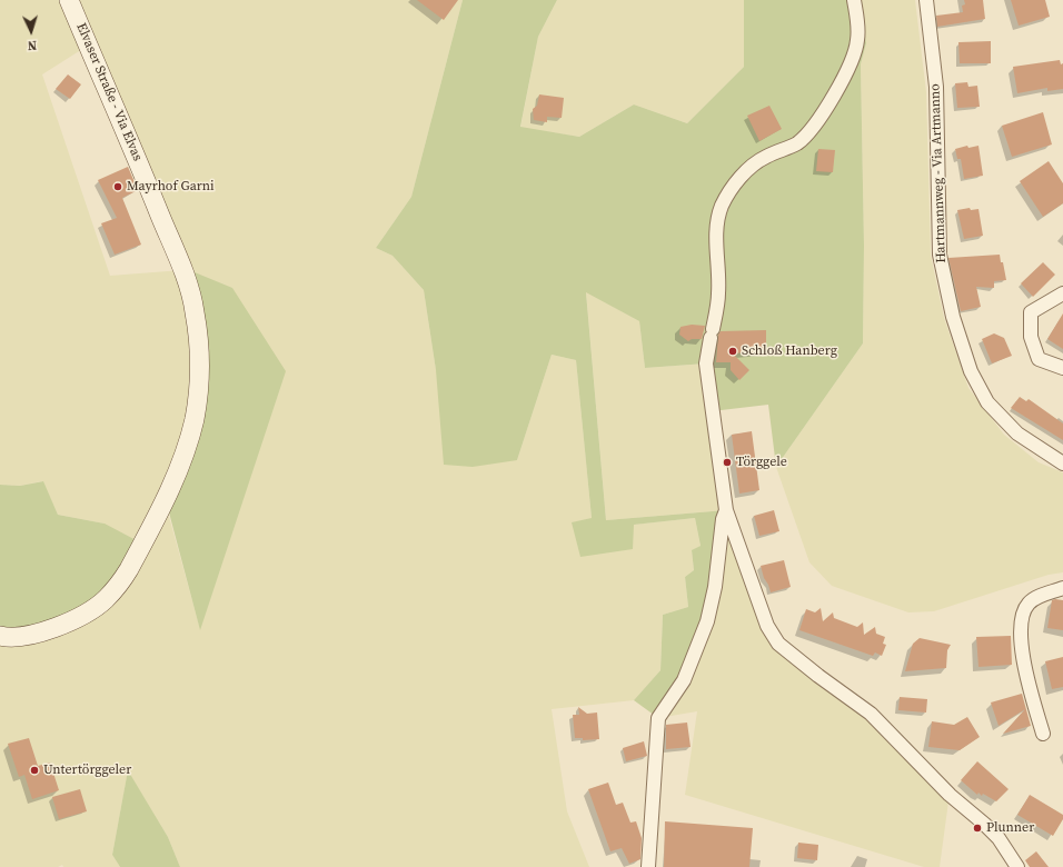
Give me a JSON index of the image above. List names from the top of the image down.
{
  "streets": {
    "street": ["Elvaser Straße - Via Elvas", "Hartmannweg - Via Artmanno"]
  },
  "places": [
    "Mayrhof Garni",
    "Schloß Hanberg",
    "Törggele",
    "Untertörggeler",
    "Plunner"
  ],
  "north": "bottom"
}
